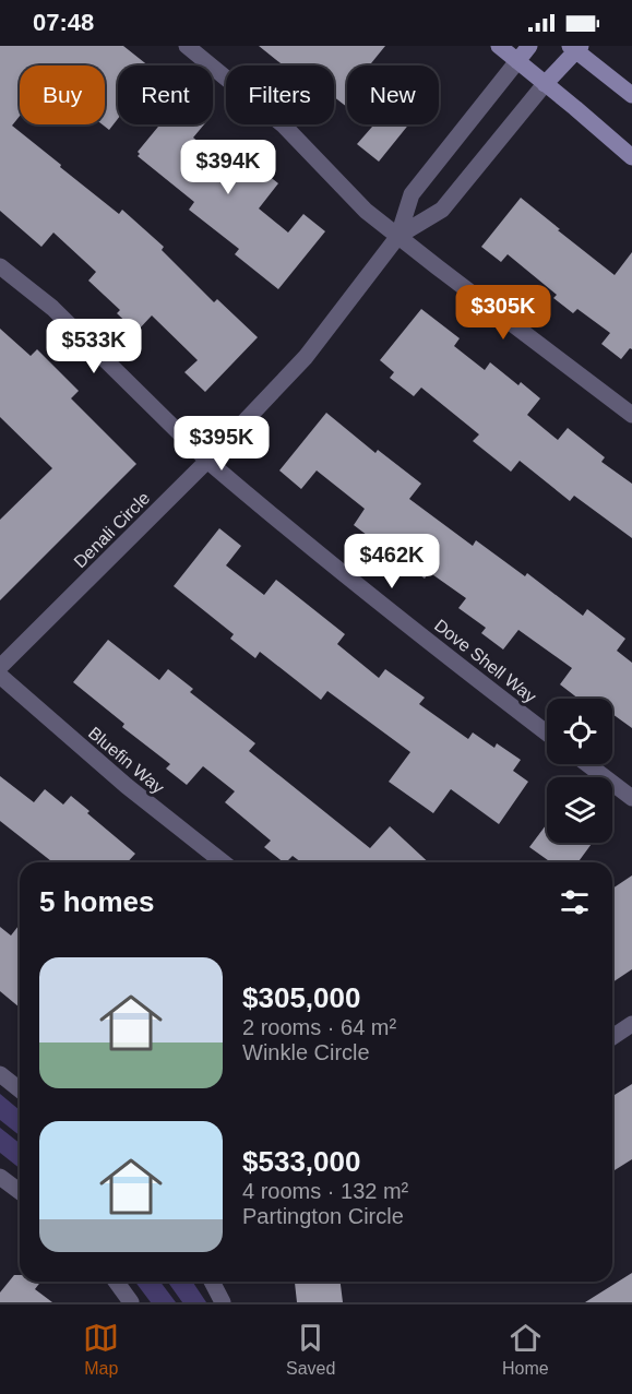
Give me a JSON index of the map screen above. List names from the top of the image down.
{
  "streets": {
    "street": ["Denali Circle", "Dove Shell Way", "Bluefin Way"]
  },
  "crossings": [
    ["Denali Circle", "Dove Shell Way"]
  ],
  "page": {
    "status": "07:48",
    "chip": [
      "Buy",
      "Rent",
      "Filters",
      "New"
    ],
    "price": [
      "$394K",
      "$305K",
      "$533K",
      "$395K",
      "$462K"
    ],
    "heading": "5 homes",
    "list": [
      {
        "name": "$305,000",
        "note": "2 rooms · 64 m² · Winkle Circle"
      },
      {
        "name": "$533,000",
        "note": "4 rooms · 132 m² · Partington Circle"
      }
    ],
    "tabs": ["Map", "Saved", "Home"]
  }
}
